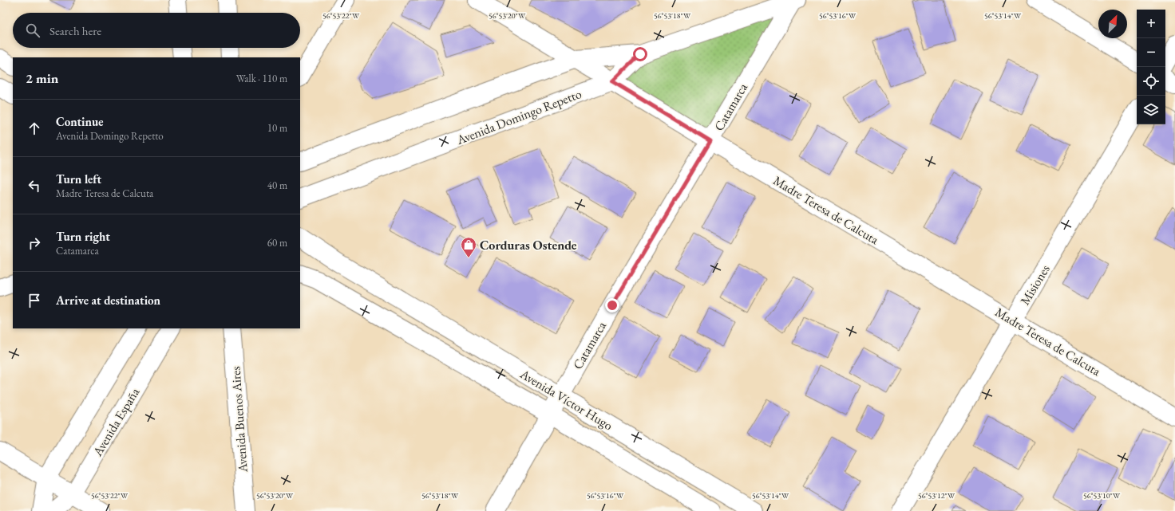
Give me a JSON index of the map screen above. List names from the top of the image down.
{
  "streets": {
    "street": [
      "Catamarca",
      "Avenida Domingo Repetto",
      "Madre Teresa de Calcuta",
      "Misiones",
      "Avenida Víctor Hugo",
      "Avenida Buenos Aires",
      "Avenida España"
    ]
  },
  "crossings": [
    ["Catamarca", "Avenida Domingo Repetto"],
    ["Catamarca", "Madre Teresa de Calcuta"],
    ["Catamarca", "Avenida Víctor Hugo"],
    ["Avenida Domingo Repetto", "Madre Teresa de Calcuta"],
    ["Madre Teresa de Calcuta", "Misiones"]
  ],
  "places": {
    "shop": ["Corduras Ostende"]
  },
  "north": "top right",
  "page": {
    "map_buttons": ["+", "−"],
    "search": "Search here",
    "heading": ["2 min", "Walk · 110 m"],
    "list": [
      ["Continue", "Avenida Domingo Repetto", "10 m"],
      ["Turn left", "Madre Teresa de Calcuta", "40 m"],
      ["Turn right", "Catamarca", "60 m"],
      "Arrive at destination"
    ]
  },
  "coordinates": [
    "56°53'22\"W",
    "56°53'20\"W",
    "56°53'18\"W",
    "56°53'16\"W",
    "56°53'14\"W",
    "56°53'10\"W",
    "56°53'12\"W"
  ]
}
